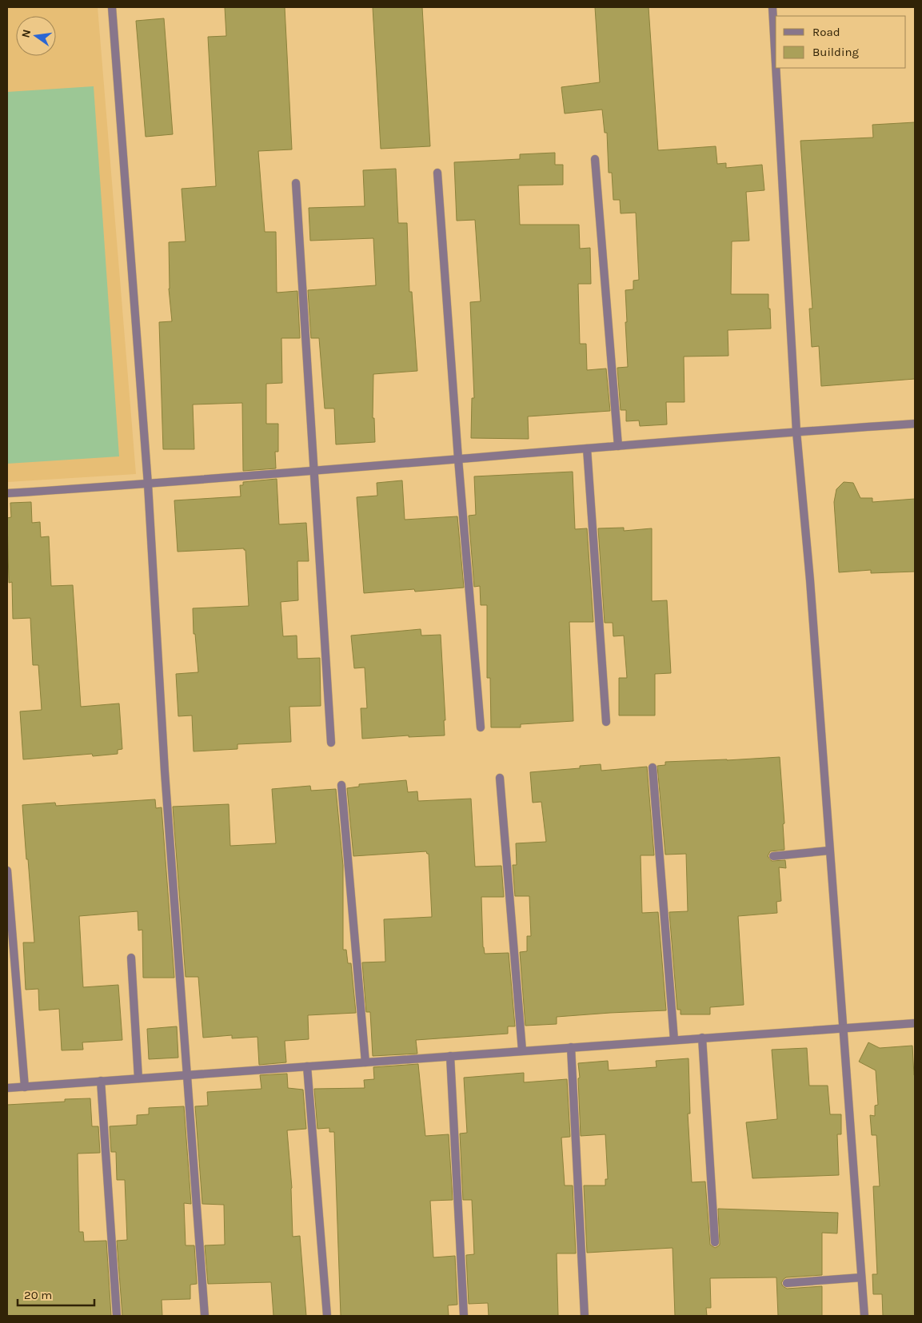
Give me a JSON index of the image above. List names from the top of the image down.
{
  "legend": ["Road", "Building"],
  "scale_bar": "20 m",
  "north": "left"
}
